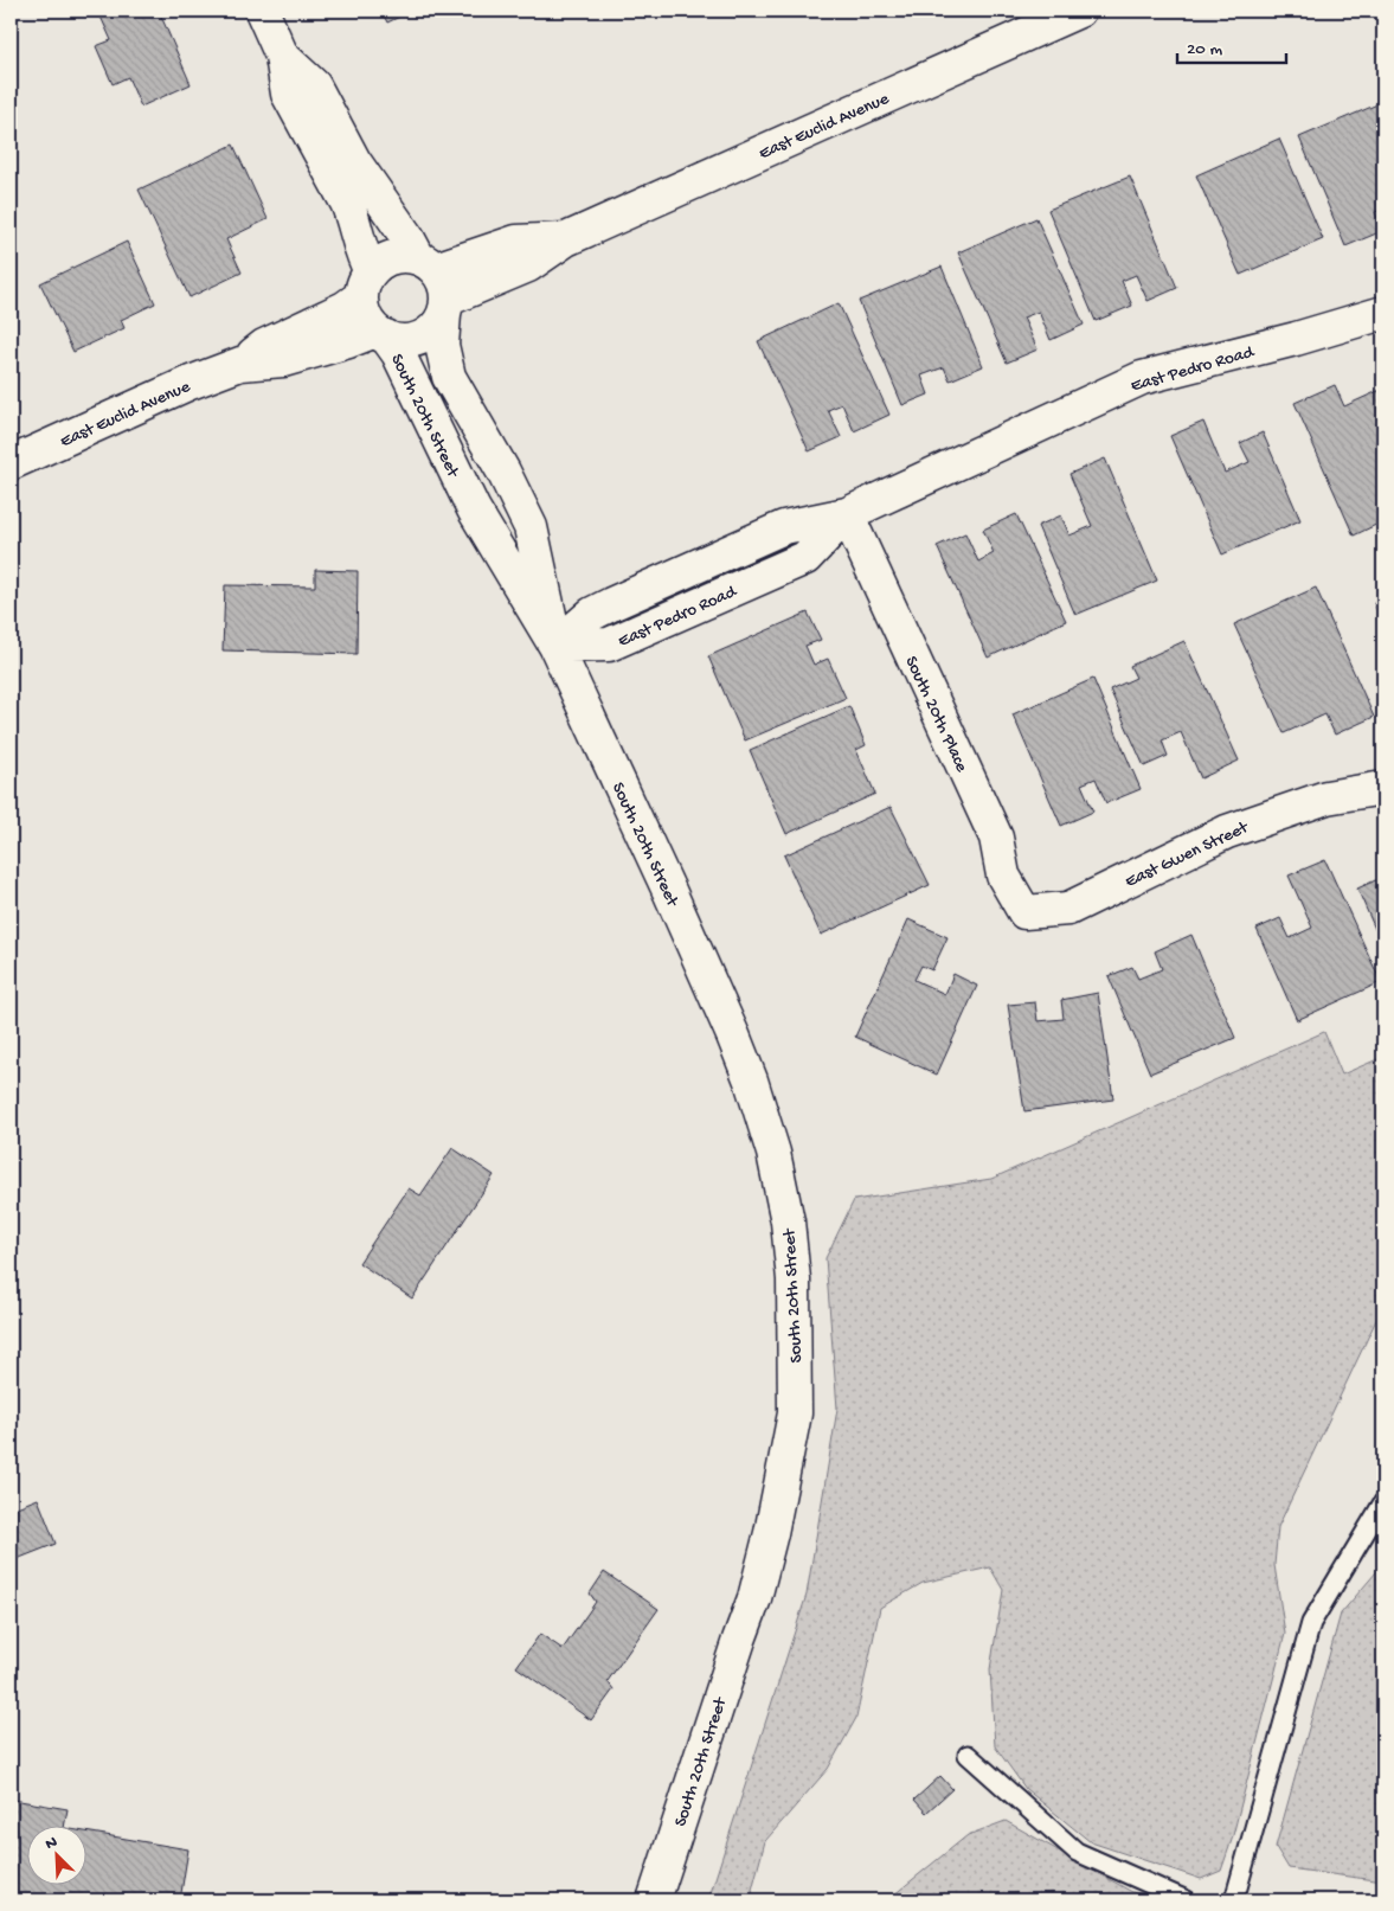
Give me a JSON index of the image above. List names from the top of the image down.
{
  "streets": {
    "street": [
      "East Euclid Avenue",
      "East Pedro Road",
      "South 20th Street",
      "South 20th Place",
      "East Gwen Street"
    ]
  },
  "crossings": [
    ["East Euclid Avenue", "South 20th Street"],
    ["East Pedro Road", "South 20th Street"],
    ["East Pedro Road", "South 20th Place"],
    ["South 20th Place", "East Gwen Street"]
  ],
  "scale_bar": "20 m",
  "north": "top left"
}
